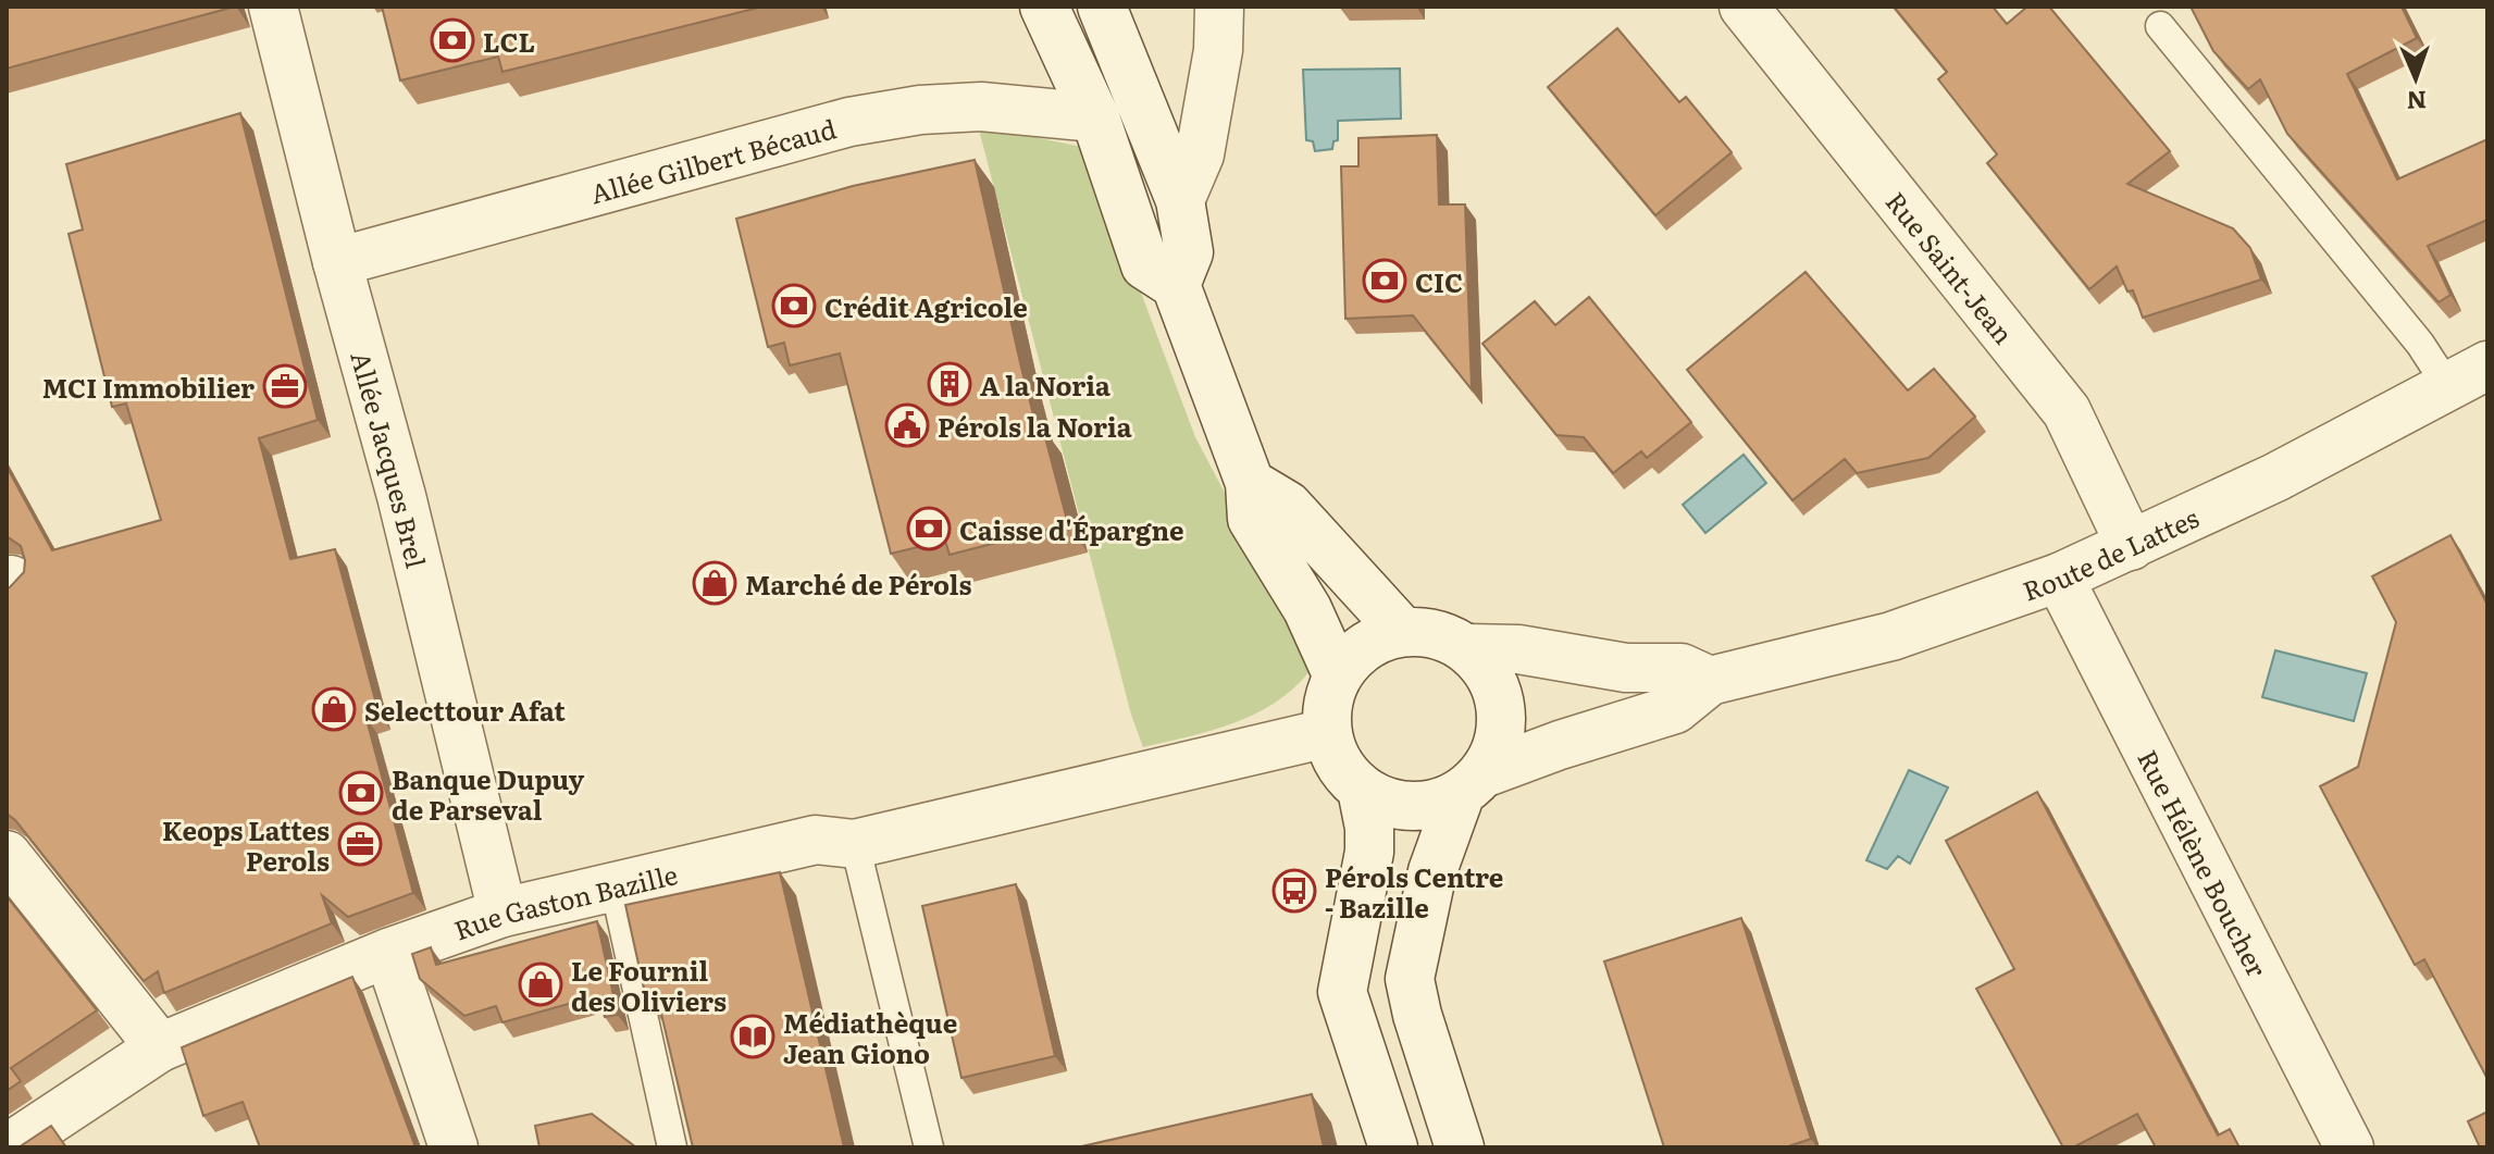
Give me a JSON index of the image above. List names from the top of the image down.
{
  "streets": {
    "street": [
      "Allée Gilbert Bécaud",
      "Rue Saint-Jean",
      "Allée Jacques Brel",
      "Route de Lattes",
      "Rue Hélène Boucher",
      "Rue Gaston Bazille"
    ]
  },
  "crossings": [
    ["Allée Gilbert Bécaud", "Allée Jacques Brel"],
    ["Rue Saint-Jean", "Route de Lattes"],
    ["Allée Jacques Brel", "Rue Gaston Bazille"],
    ["Route de Lattes", "Rue Hélène Boucher"]
  ],
  "places": {
    "bank": [
      "LCL",
      "CIC",
      "Crédit Agricole",
      "Caisse d'Épargne",
      "Banque Dupuy de Parseval"
    ],
    "building": ["A la Noria"],
    "office": ["MCI Immobilier", "Keops Lattes Perols"],
    "public building": ["Pérols la Noria"],
    "shop": ["Marché de Pérols", "Selecttour Afat", "Le Fournil des Oliviers"],
    "bus stop": ["Pérols Centre - Bazille"],
    "library": ["Médiathèque Jean Giono"]
  },
  "north": "bottom"
}
